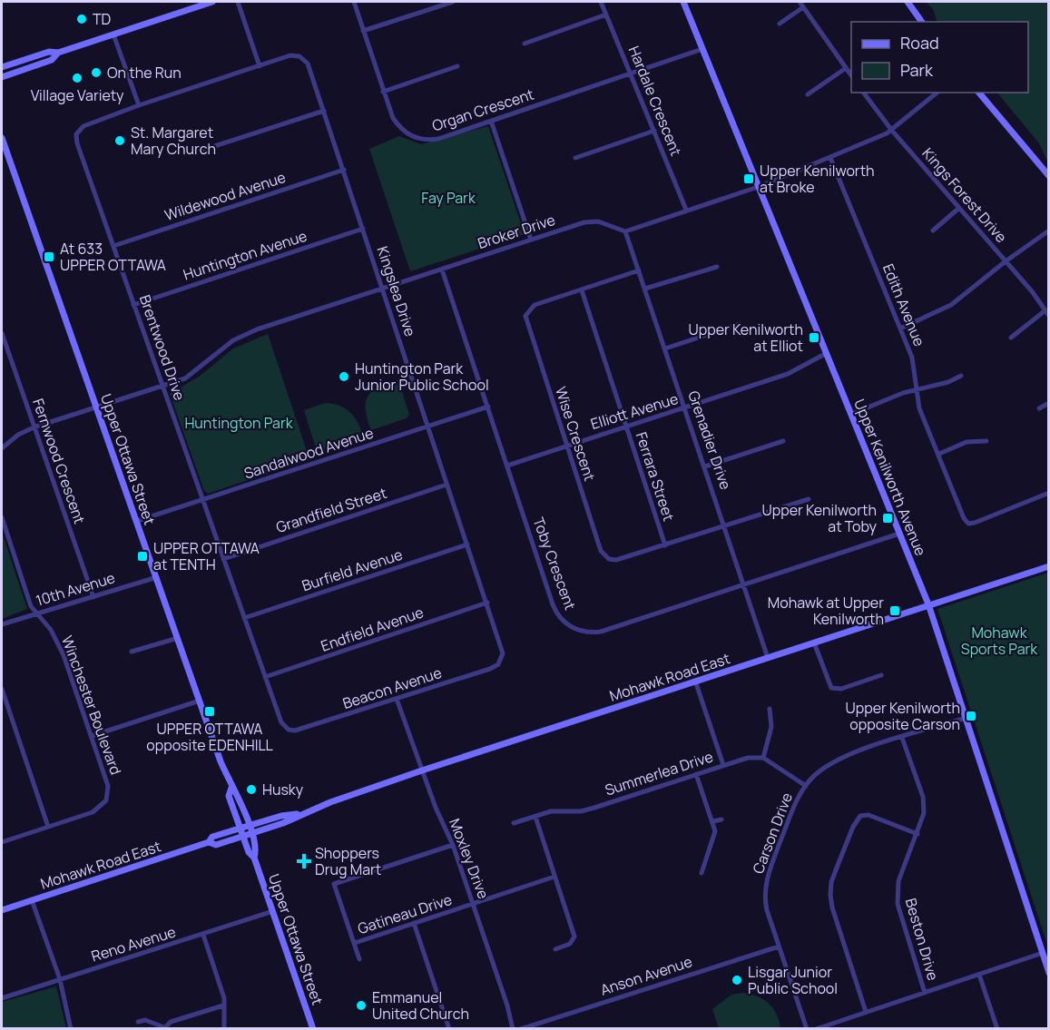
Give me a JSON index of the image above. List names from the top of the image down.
{
  "streets": {
    "main road": ["Upper Ottawa Street", "Upper Kenilworth Avenue", "Mohawk Road East"],
    "street": [
      "Hardale Crescent",
      "Organ Crescent",
      "Kings Forest Drive",
      "Wildewood Avenue",
      "Broker Drive",
      "Huntington Avenue",
      "Kingslea Drive",
      "Edith Avenue",
      "Brentwood Drive",
      "Elliott Avenue",
      "Wise Crescent",
      "Grenadier Drive",
      "Sandalwood Avenue",
      "Fernwood Crescent",
      "Ferrara Street",
      "Grandfield Street",
      "Toby Crescent",
      "Burfield Avenue",
      "10th Avenue",
      "Endfield Avenue",
      "Beacon Avenue",
      "Winchester Boulevard",
      "Summerlea Drive",
      "Carson Drive",
      "Moxley Drive",
      "Gatineau Drive",
      "Beston Drive",
      "Reno Avenue",
      "Anson Avenue"
    ]
  },
  "crossings": [
    ["Hardale Crescent", "Organ Crescent"],
    ["Organ Crescent", "Upper Kenilworth Avenue"],
    ["Wildewood Avenue", "Kingslea Drive"],
    ["Wildewood Avenue", "Brentwood Drive"],
    ["Broker Drive", "Kingslea Drive"],
    ["Broker Drive", "Brentwood Drive"],
    ["Broker Drive", "Grenadier Drive"],
    ["Broker Drive", "Upper Ottawa Street"],
    ["Broker Drive", "Fernwood Crescent"],
    ["Broker Drive", "Toby Crescent"],
    ["Huntington Avenue", "Kingslea Drive"],
    ["Huntington Avenue", "Brentwood Drive"],
    ["Kingslea Drive", "Sandalwood Avenue"],
    ["Kingslea Drive", "Grandfield Street"],
    ["Kingslea Drive", "Burfield Avenue"],
    ["Kingslea Drive", "Endfield Avenue"],
    ["Kingslea Drive", "Beacon Avenue"],
    ["Brentwood Drive", "Sandalwood Avenue"],
    ["Brentwood Drive", "Grandfield Street"],
    ["Brentwood Drive", "Burfield Avenue"],
    ["Brentwood Drive", "Endfield Avenue"],
    ["Brentwood Drive", "Beacon Avenue"],
    ["Elliott Avenue", "Wise Crescent"],
    ["Elliott Avenue", "Grenadier Drive"],
    ["Elliott Avenue", "Ferrara Street"],
    ["Elliott Avenue", "Upper Kenilworth Avenue"],
    ["Elliott Avenue", "Toby Crescent"],
    ["Wise Crescent", "Grenadier Drive"],
    ["Wise Crescent", "Ferrara Street"],
    ["Grenadier Drive", "Toby Crescent"],
    ["Grenadier Drive", "Mohawk Road East"],
    ["Sandalwood Avenue", "Upper Ottawa Street"],
    ["Sandalwood Avenue", "Toby Crescent"],
    ["Upper Ottawa Street", "10th Avenue"],
    ["Upper Ottawa Street", "Mohawk Road East"],
    ["Upper Ottawa Street", "Reno Avenue"],
    ["Fernwood Crescent", "10th Avenue"],
    ["Upper Kenilworth Avenue", "Toby Crescent"],
    ["Upper Kenilworth Avenue", "Mohawk Road East"],
    ["Upper Kenilworth Avenue", "Carson Drive"],
    ["10th Avenue", "Winchester Boulevard"],
    ["Mohawk Road East", "Moxley Drive"],
    ["Beacon Avenue", "Moxley Drive"],
    ["Carson Drive", "Beston Drive"],
    ["Carson Drive", "Anson Avenue"],
    ["Moxley Drive", "Gatineau Drive"]
  ],
  "parks": ["Fay Park", "Huntington Park", "Mohawk Sports Park"],
  "places": {
    "other": [
      "TD",
      "On the Run",
      "Village Variety",
      "St. Margaret Mary Church",
      "Huntington Park Junior Public School",
      "Husky",
      "Lisgar Junior Public School",
      "Emmanuel United Church"
    ],
    "transit": [
      "Upper Kenilworth at Broke",
      "At 633 UPPER OTTAWA",
      "Upper Kenilworth at Elliot",
      "Upper Kenilworth at Toby",
      "UPPER OTTAWA at TENTH",
      "Mohawk at Upper Kenilworth",
      "UPPER OTTAWA opposite EDENHILL",
      "Upper Kenilworth opposite Carson"
    ],
    "health": ["Shoppers Drug Mart"]
  },
  "legend": ["Road", "Park"]
}
